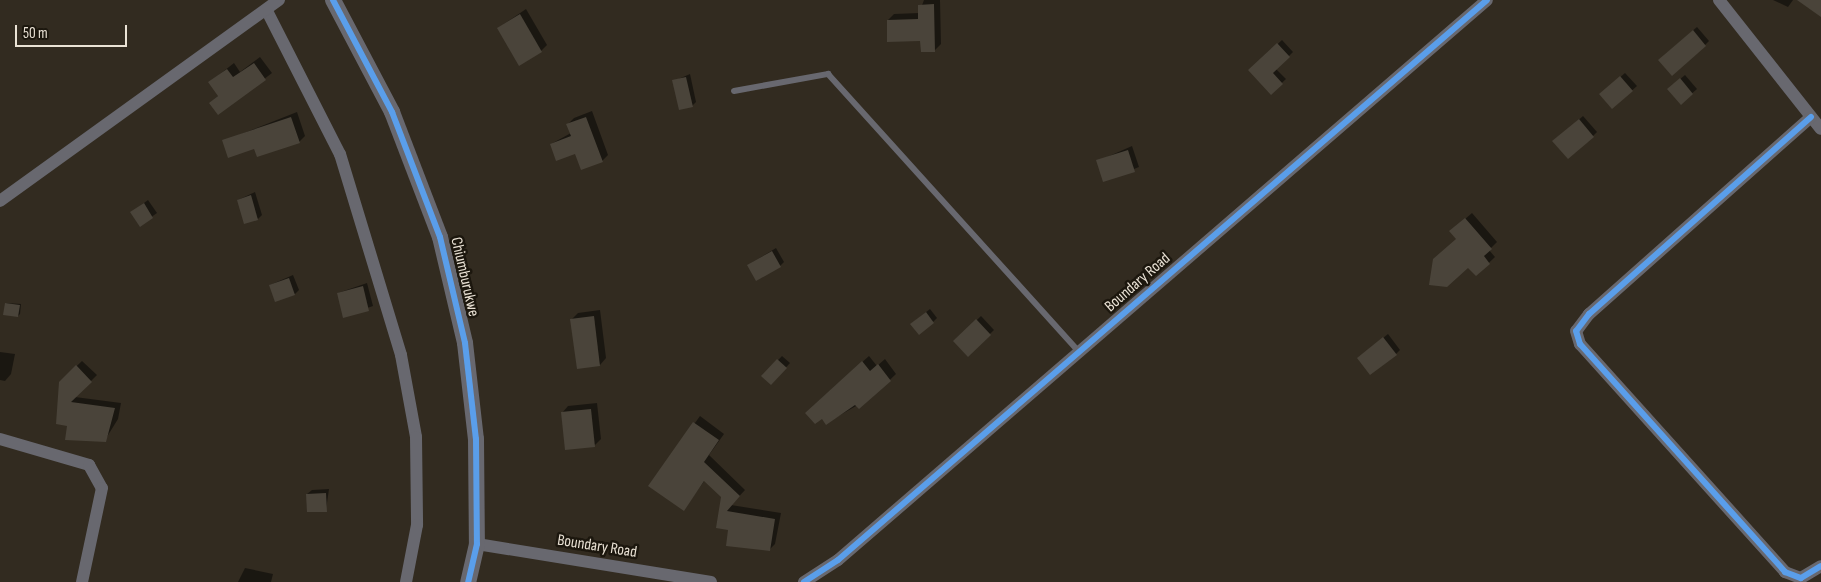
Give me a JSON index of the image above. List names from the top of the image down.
{
  "streets": {
    "street": ["Chiumburukwe", "Boundary Road"]
  },
  "crossings": [
    ["Chiumburukwe", "Boundary Road"]
  ],
  "scale_bar": "50 m"
}
